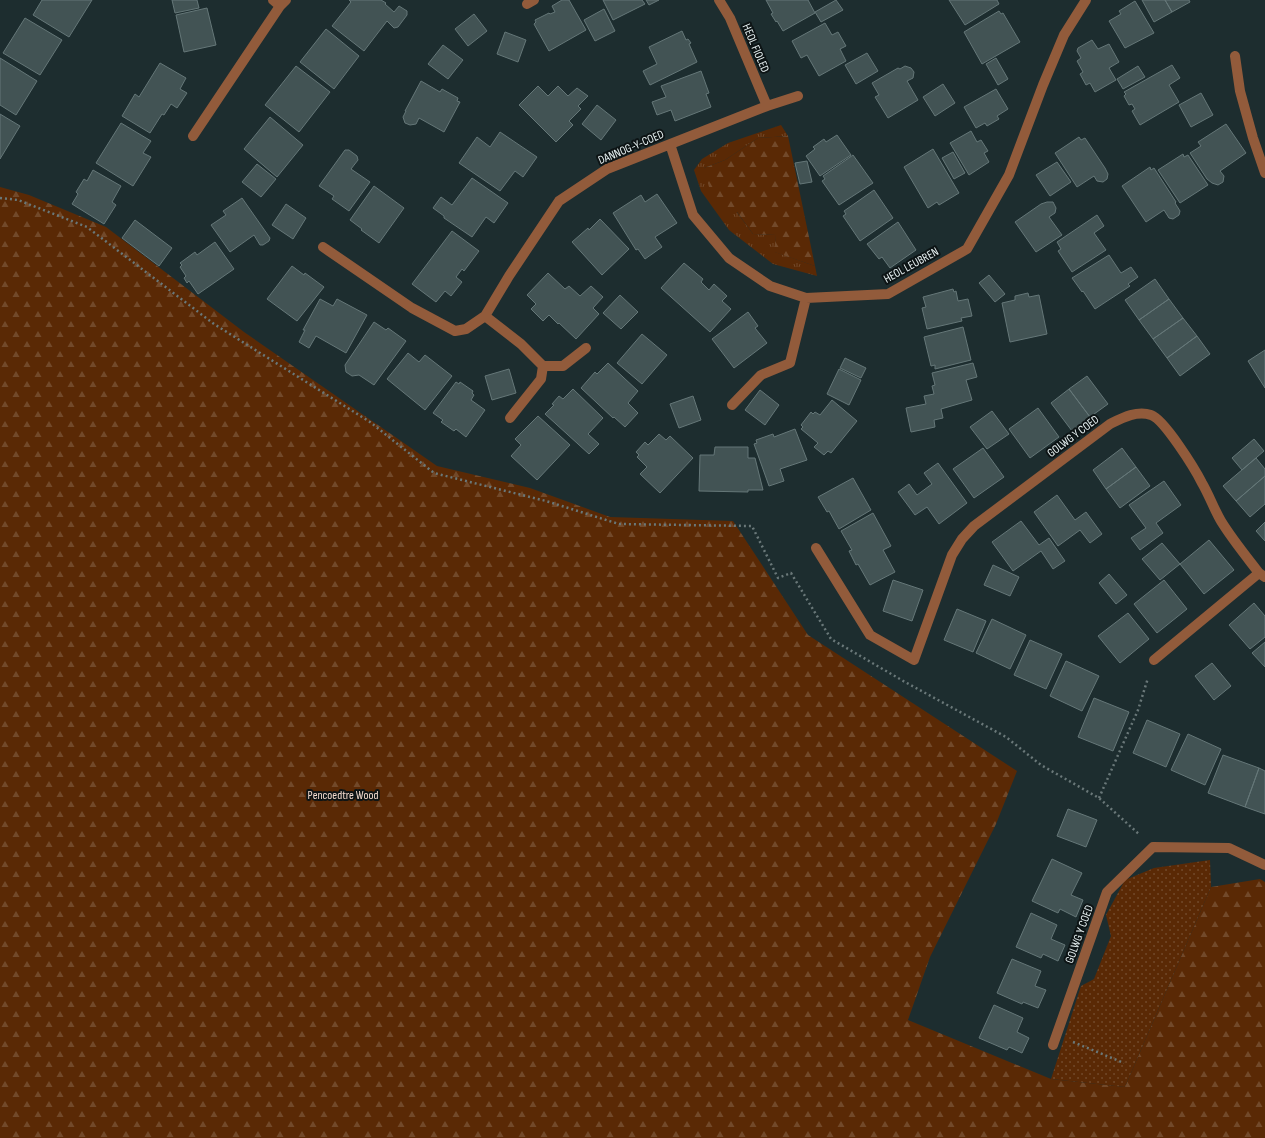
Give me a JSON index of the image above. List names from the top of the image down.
{
  "streets": {
    "street": [
      "HEOL FIOLED",
      "DANNOG-Y-COED",
      "HEOL LEUBREN",
      "GOLWG Y COED"
    ]
  },
  "crossings": [
    ["HEOL FIOLED", "DANNOG-Y-COED"],
    ["DANNOG-Y-COED", "HEOL LEUBREN"]
  ],
  "parks": ["Pencoedtre Wood"]
}
